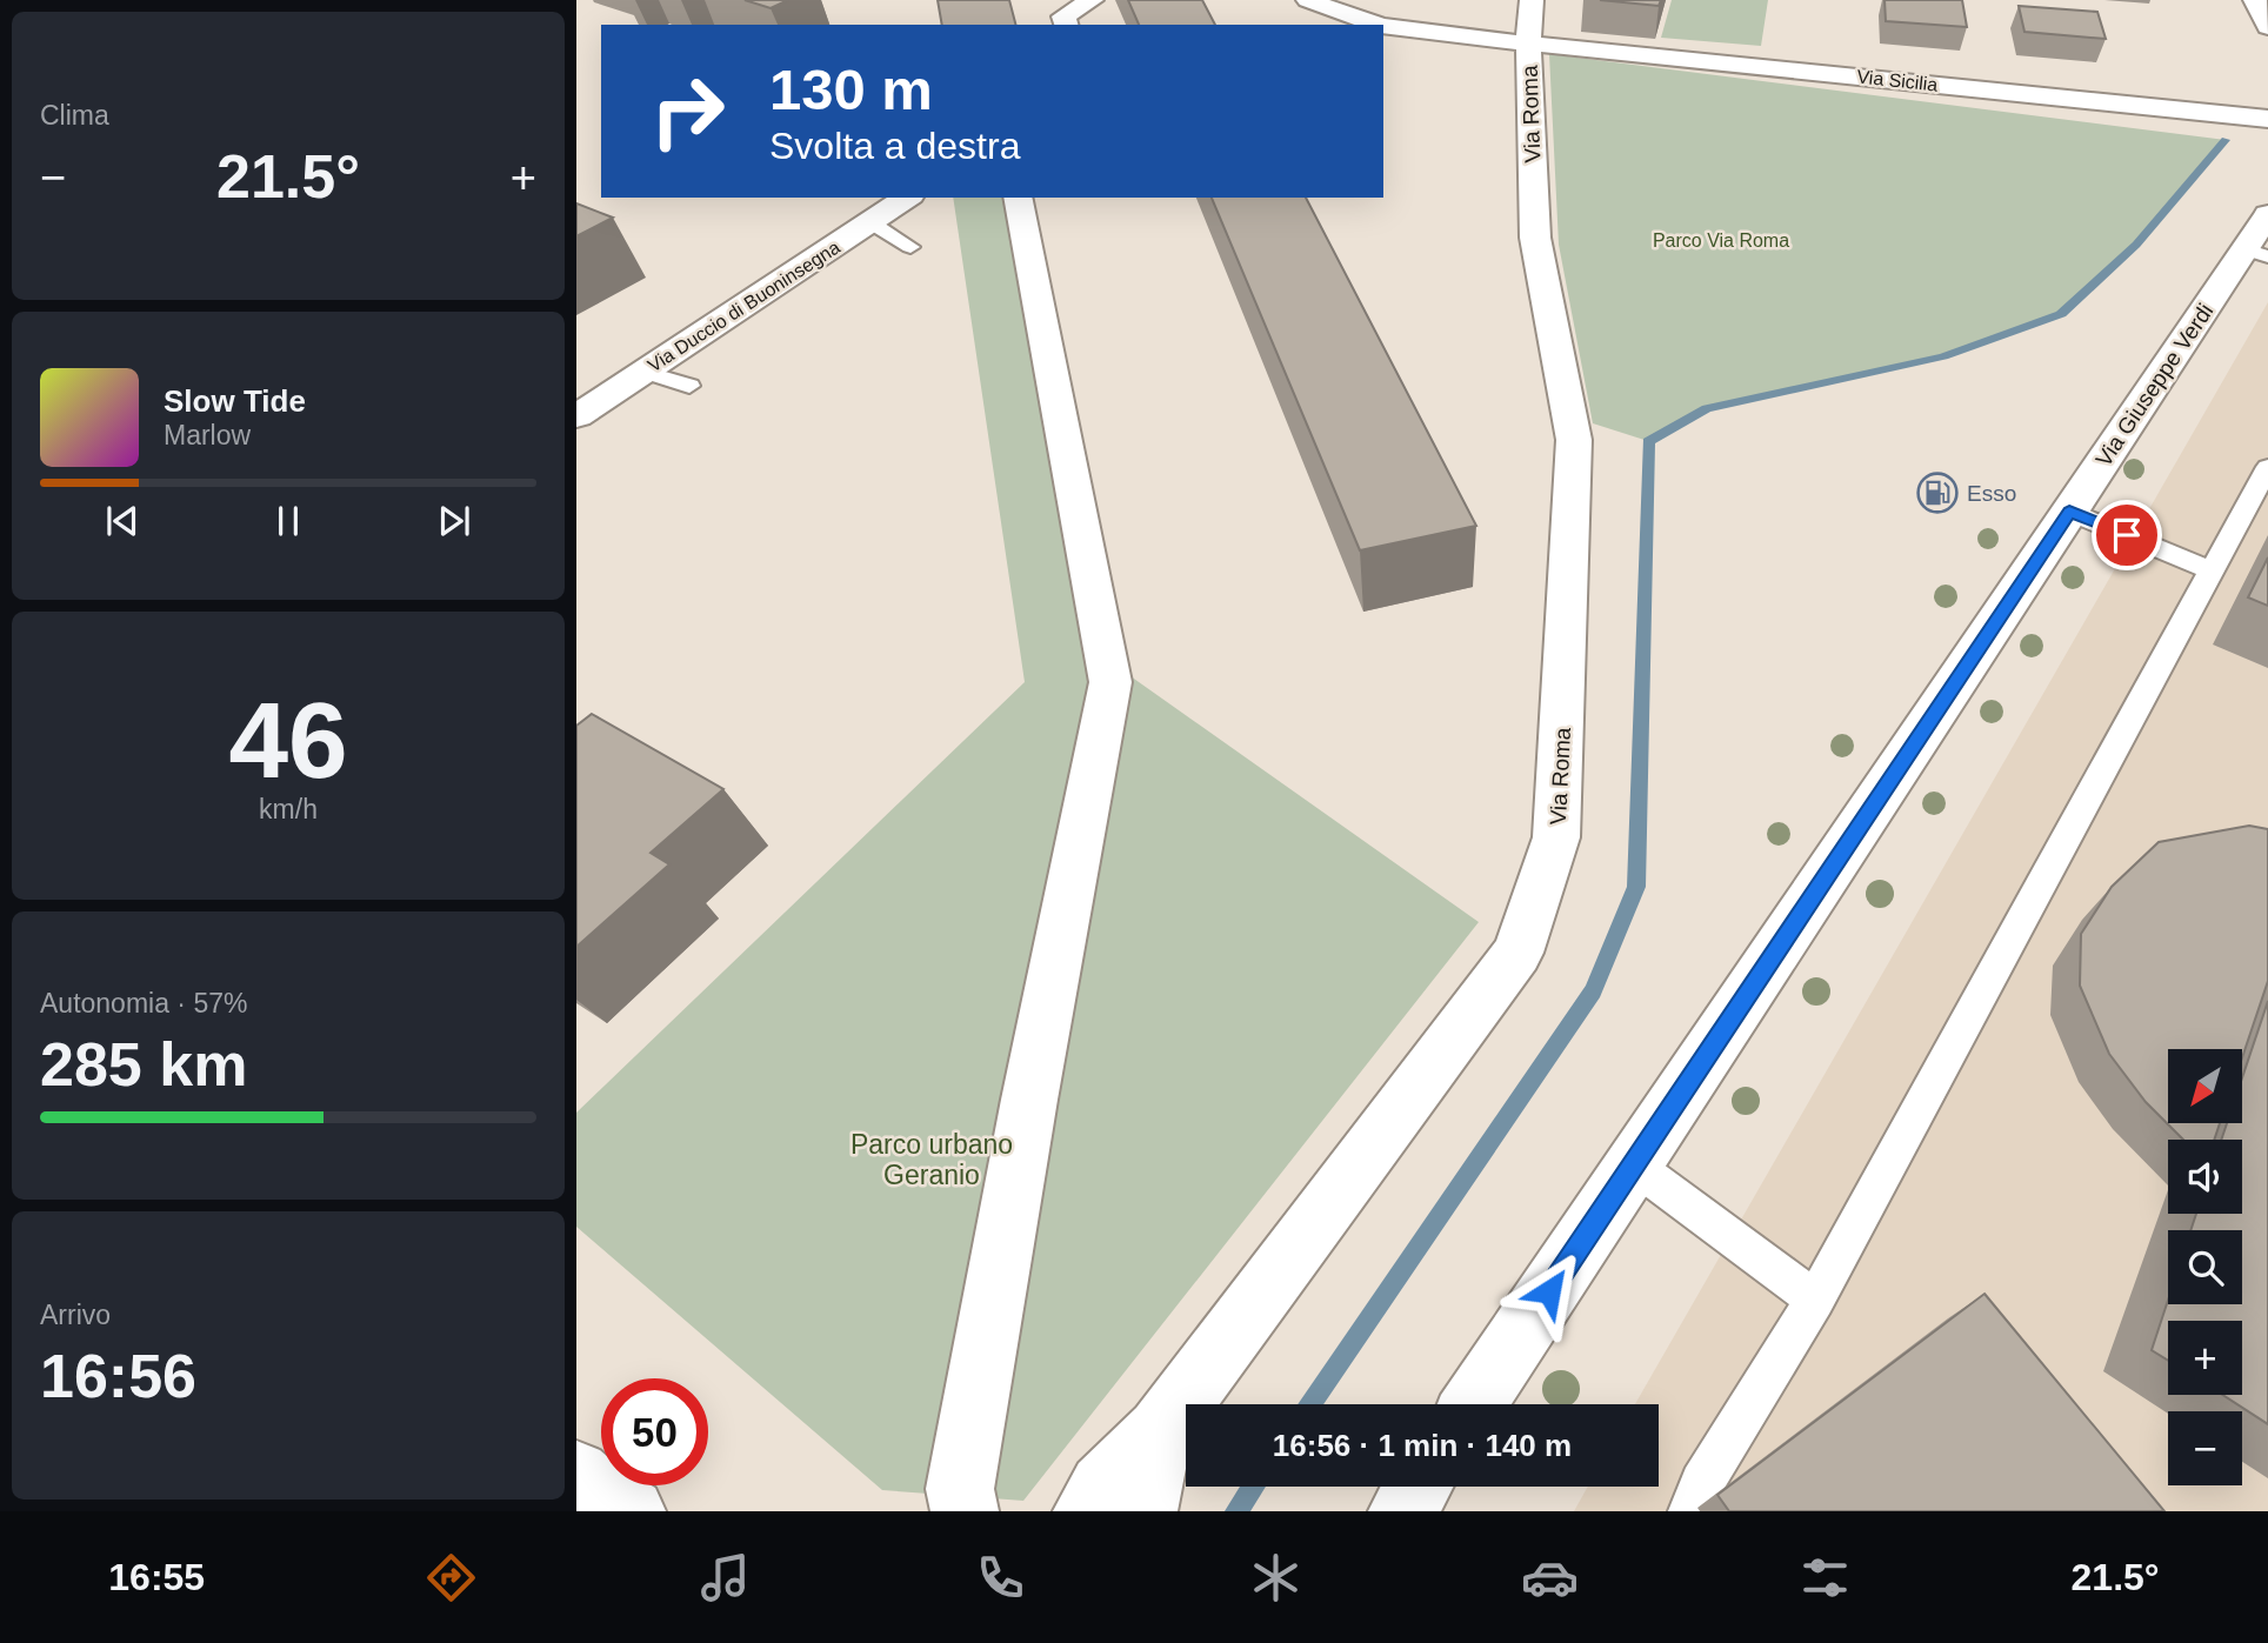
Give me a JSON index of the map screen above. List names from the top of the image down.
{
  "streets": {
    "street": [
      "Via Sicilia",
      "Via Roma",
      "Via Duccio di Buoninsegna",
      "Via Giuseppe Verdi"
    ]
  },
  "crossings": [
    ["Via Sicilia", "Via Roma"]
  ],
  "parks": ["Parco Via Roma", "Parco urbano Geranio"],
  "places": {
    "fuel station": ["Esso"]
  },
  "north": "bottom left",
  "page": {
    "tile": [
      "Clima",
      ["46", "km/h"],
      ["Autonomia · 57%", "285 km"],
      ["Arrivo", "16:56"]
    ],
    "turn": ["130 m", "Svolta a destra"],
    "heat": ["−", "21.5°", "+"],
    "song": ["Slow Tide", "Marlow"],
    "map_buttons": ["+", "−"],
    "limit": "50",
    "trip": "16:56 · 1 min · 140 m",
    "tabs": ["16:55", "21.5°"]
  }
}
